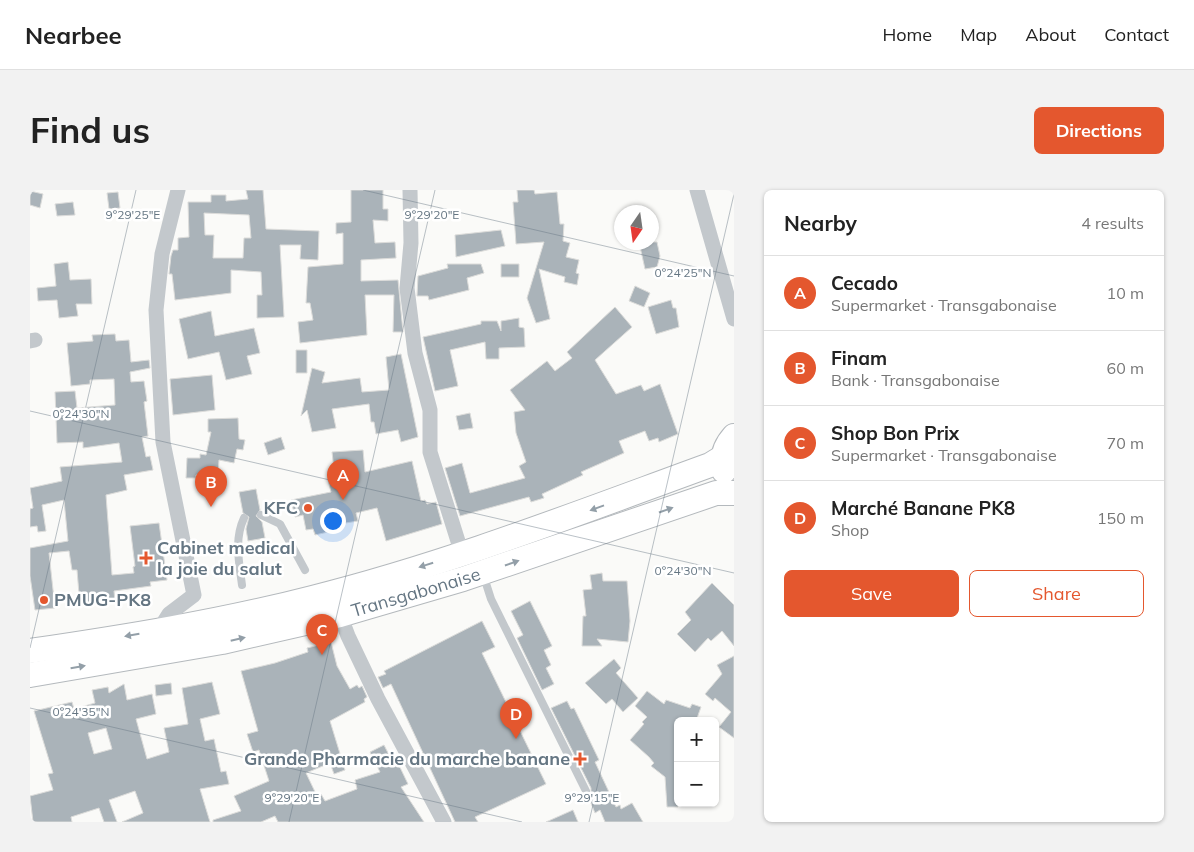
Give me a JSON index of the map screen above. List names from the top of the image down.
{
  "streets": {
    "highway": ["Transgabonaise"]
  },
  "places": {
    "other": ["KFC", "PMUG-PK8"],
    "health": ["Cabinet medical la joie du salut", "Grande Pharmacie du marche banane"]
  },
  "north": "bottom",
  "page": {
    "header": "Nearbee",
    "nav": [
      "Home",
      "Map",
      "About",
      "Contact"
    ],
    "buttons": [
      "Directions",
      ["Save", "Share"]
    ],
    "title": "Find us",
    "heading": ["Nearby", "4 results"],
    "list": [
      {
        "mark": "A",
        "name": "Cecado",
        "note": "Supermarket · Transgabonaise",
        "value": "10 m"
      },
      {
        "mark": "B",
        "name": "Finam",
        "note": "Bank · Transgabonaise",
        "value": "60 m"
      },
      {
        "mark": "C",
        "name": "Shop Bon Prix",
        "note": "Supermarket · Transgabonaise",
        "value": "70 m"
      },
      {
        "mark": "D",
        "name": "Marché Banane PK8",
        "note": "Shop",
        "value": "150 m"
      }
    ],
    "pins": [
      "A",
      "B",
      "C",
      "D"
    ],
    "map_buttons": ["+", "−"]
  },
  "coordinates": [
    "9°29'25\"E",
    "9°29'20\"E",
    "0°24'25\"N",
    "0°24'30\"N",
    "0°24'35\"N",
    "9°29'15\"E"
  ]
}
